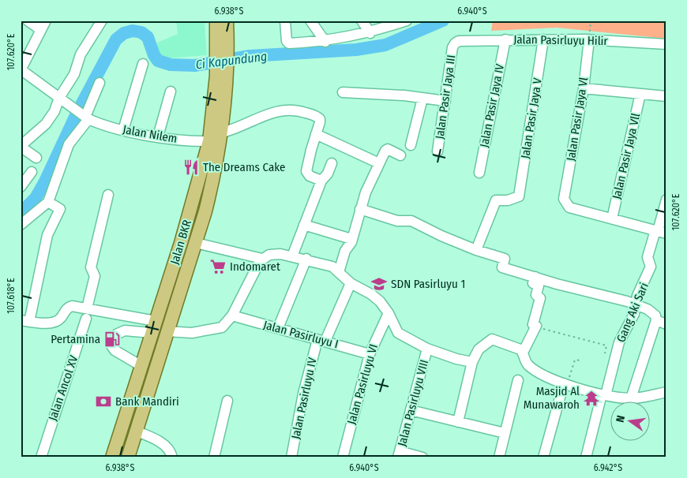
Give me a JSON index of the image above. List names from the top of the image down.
{
  "streets": {
    "main road": ["Jalan BKR"],
    "street": [
      "Jalan Pasirluyu Hilir",
      "Jalan Pasir Jaya III",
      "Jalan Pasir Jaya IV",
      "Jalan Pasir Jaya V",
      "Jalan Pasir Jaya Vl",
      "Jalan Nilem",
      "Jalan Pasir Jaya Vll",
      "Gang Aki Sari",
      "Jalan Pasirluyu I",
      "Jalan Pasirluyu VI",
      "Jalan Ancol XV",
      "Jalan Pasirluyu IV",
      "Jalan Pasirluyu VIII"
    ]
  },
  "crossings": [
    ["Jalan Pasirluyu Hilir", "Jalan Pasir Jaya III"],
    ["Jalan Pasirluyu Hilir", "Jalan Pasir Jaya IV"],
    ["Jalan Pasirluyu Hilir", "Jalan Pasir Jaya V"],
    ["Jalan Pasirluyu Hilir", "Jalan Pasir Jaya Vl"],
    ["Jalan Pasir Jaya Vl", "Jalan Pasir Jaya Vll"],
    ["Jalan Nilem", "Jalan BKR"],
    ["Jalan Pasirluyu I", "Jalan Pasirluyu VI"],
    ["Jalan Pasirluyu I", "Jalan Pasirluyu IV"]
  ],
  "water": ["Ci Kapundung"],
  "places": {
    "restaurant": ["The Dreams Cake"],
    "supermarket": ["Indomaret"],
    "school or university": ["SDN Pasirluyu 1"],
    "fuel station": ["Pertamina"],
    "temple": ["Masjid Al Munawaroh"],
    "bank": ["Bank Mandiri"]
  },
  "north": "left",
  "coordinates": [
    "6.938°S",
    "6.940°S",
    "107.620°E",
    "107.618°E",
    "6.942°S"
  ]
}
